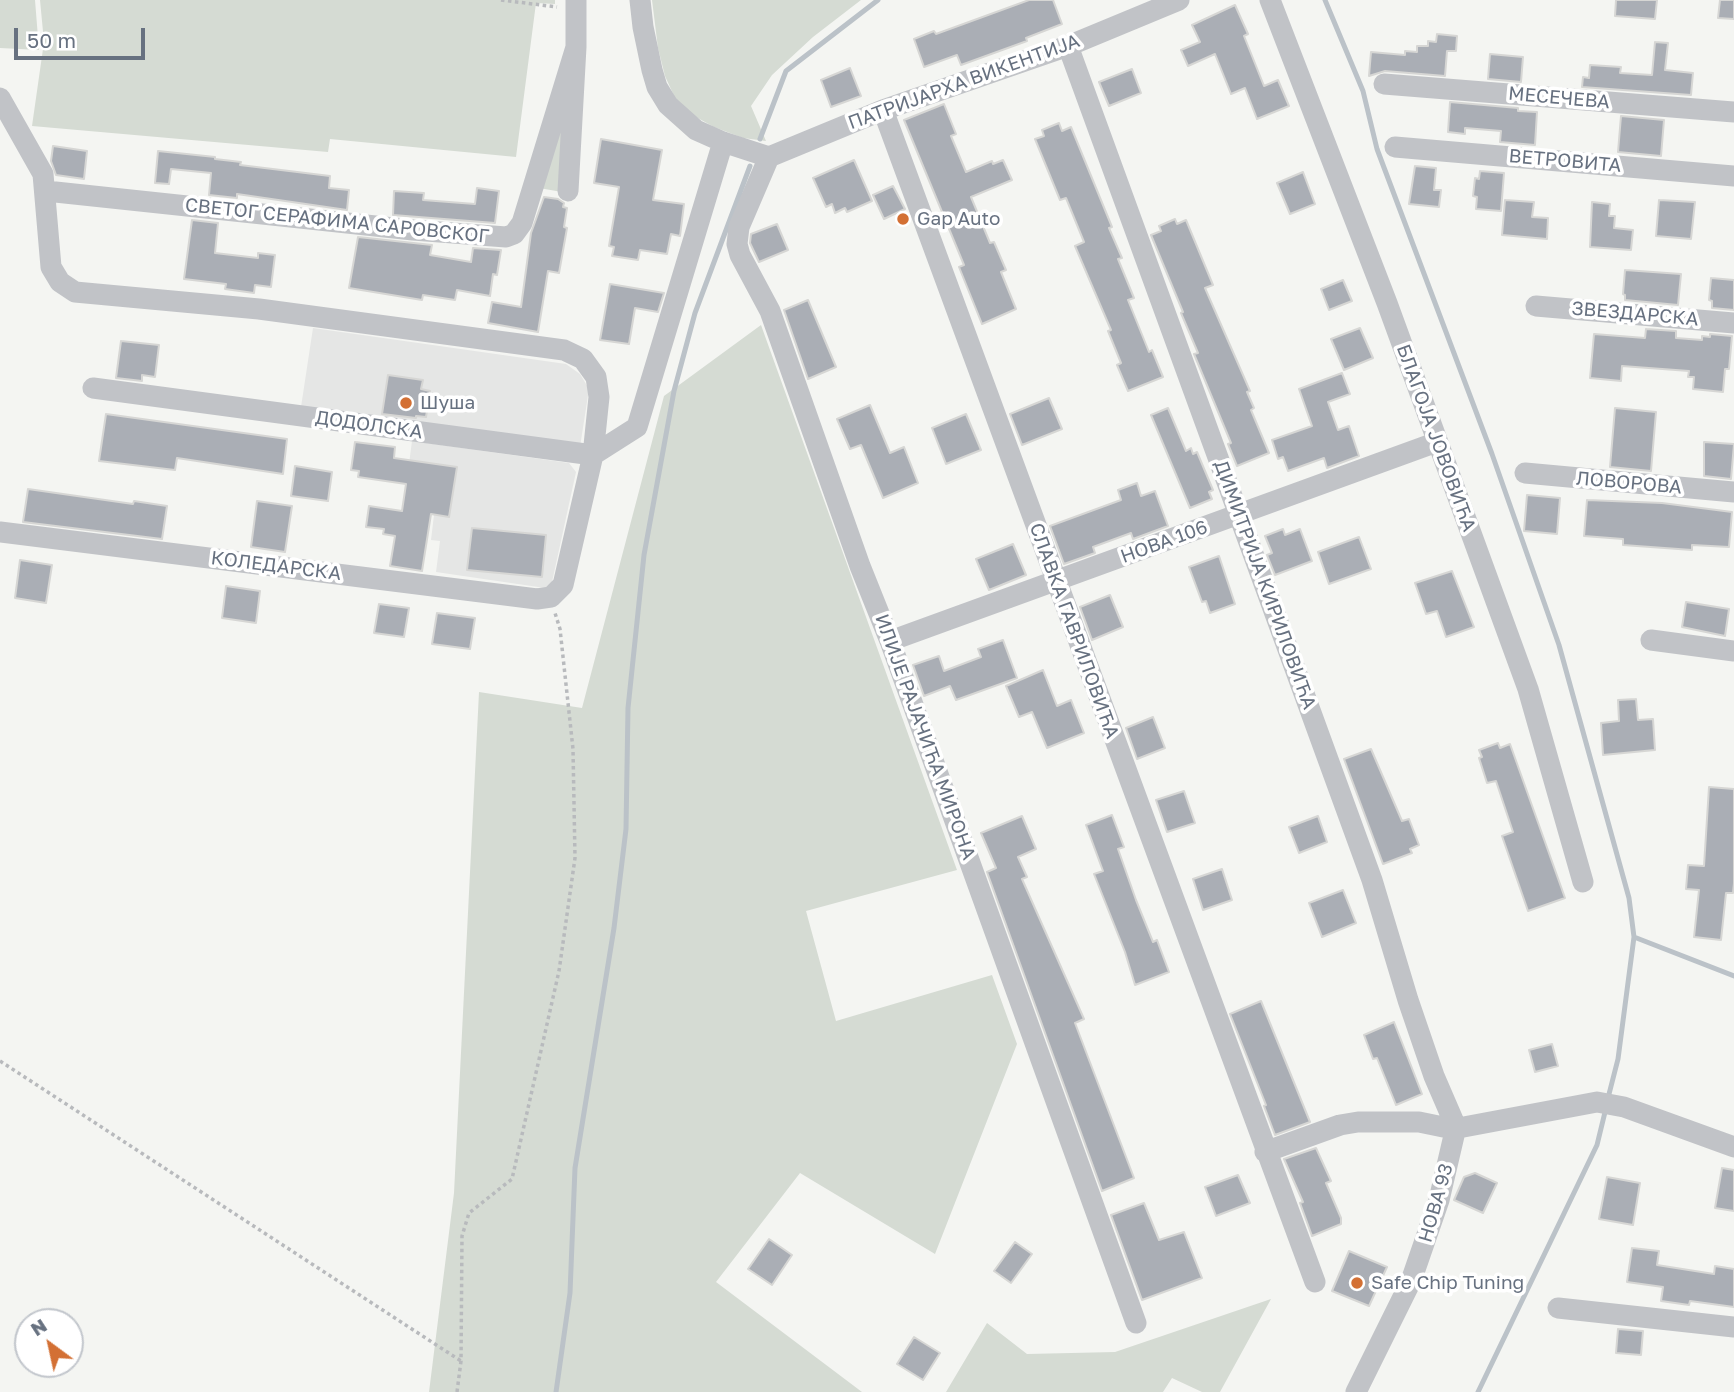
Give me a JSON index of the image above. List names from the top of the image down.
{
  "streets": {
    "street": [
      "ПАТРИЈАРХА ВИКЕНТИЈА",
      "МЕСЕЧЕВА",
      "ВЕТРОВИТА",
      "СВЕТОГ СЕРАФИМА САРОВСКОГ",
      "ЗВЕЗДАРСКА",
      "ДОДОЛСКА",
      "БЛАГОЈА ЈОВОВИЋА",
      "ЛОВОРОВА",
      "НОВА 106",
      "КОЛЕДАРСКА",
      "ДИМИТРИЈА КИРИЛОВИЋА",
      "СЛАВКА ГАВРИЛОВИЋА",
      "ИЛИЈЕ РАЈАЧИЋА МИРОНА",
      "НОВА 93"
    ]
  },
  "crossings": [
    ["ПАТРИЈАРХА ВИКЕНТИЈА", "ДИМИТРИЈА КИРИЛОВИЋА"],
    ["ПАТРИЈАРХА ВИКЕНТИЈА", "СЛАВКА ГАВРИЛОВИЋА"],
    ["ПАТРИЈАРХА ВИКЕНТИЈА", "ИЛИЈЕ РАЈАЧИЋА МИРОНА"],
    ["БЛАГОЈА ЈОВОВИЋА", "НОВА 106"],
    ["НОВА 106", "ДИМИТРИЈА КИРИЛОВИЋА"],
    ["НОВА 106", "СЛАВКА ГАВРИЛОВИЋА"],
    ["НОВА 106", "ИЛИЈЕ РАЈАЧИЋА МИРОНА"],
    ["ДИМИТРИЈА КИРИЛОВИЋА", "НОВА 93"]
  ],
  "places": ["Gap Auto", "Шуша", "Safe Chip Tuning"],
  "scale_bar": "50 m",
  "north": "top left"
}
